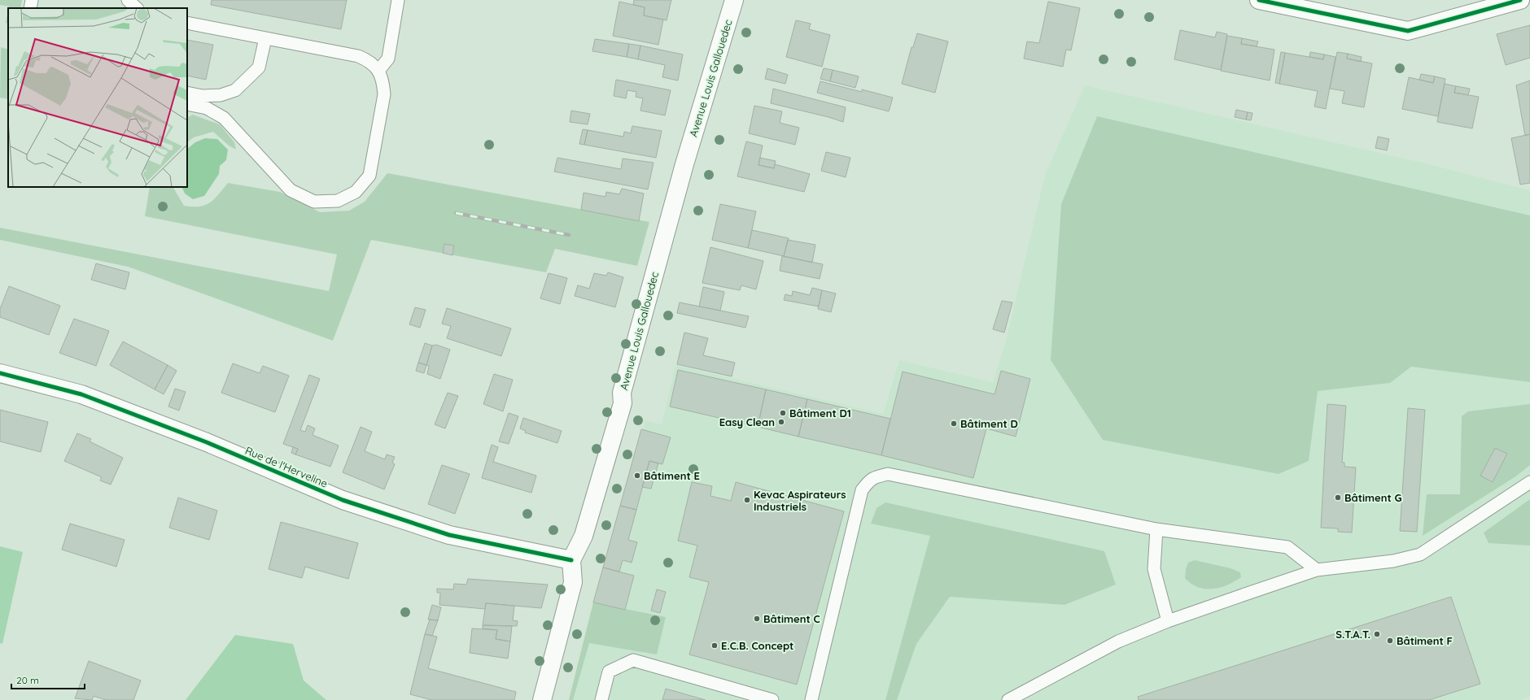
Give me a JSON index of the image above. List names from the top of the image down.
{
  "streets": {
    "street": ["Avenue Louis Gallouedec", "Rue de l'Herveline"]
  },
  "crossings": [
    ["Avenue Louis Gallouedec", "Rue de l'Herveline"]
  ],
  "places": [
    "Bâtiment D1",
    "Easy Clean",
    "Bâtiment D",
    "Bâtiment E",
    "Bâtiment G",
    "Kevac Aspirateurs Industriels",
    "Bâtiment C",
    "S.T.A.T.",
    "Bâtiment F",
    "E.C.B. Concept"
  ],
  "scale_bar": "20 m"
}
